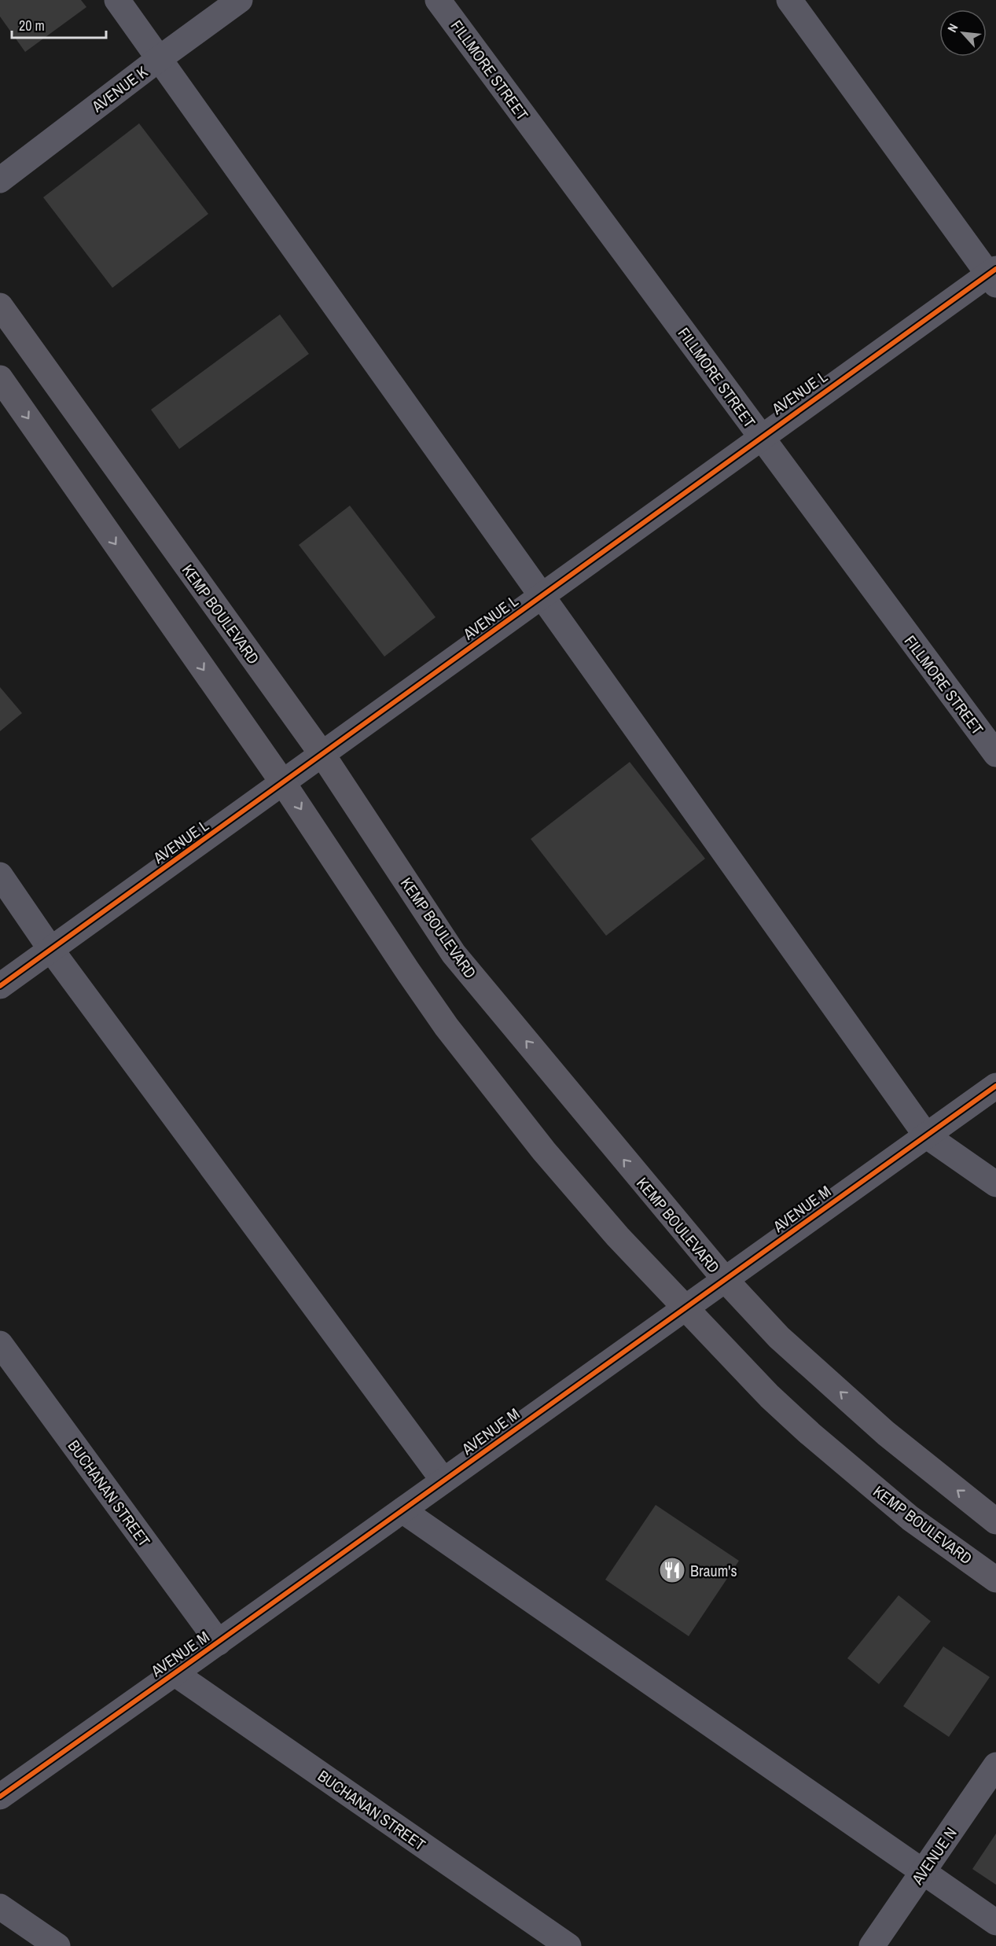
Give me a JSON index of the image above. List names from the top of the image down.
{
  "streets": {
    "main road": ["KEMP BOULEVARD"],
    "street": [
      "FILLMORE STREET",
      "AVENUE K",
      "AVENUE L",
      "AVENUE M",
      "BUCHANAN STREET",
      "AVENUE N"
    ]
  },
  "crossings": [
    ["FILLMORE STREET", "AVENUE L"],
    ["AVENUE L", "KEMP BOULEVARD"],
    ["KEMP BOULEVARD", "AVENUE M"],
    ["AVENUE M", "BUCHANAN STREET"]
  ],
  "places": {
    "restaurant": ["Braum's"]
  },
  "scale_bar": "20 m",
  "north": "top left"
}
